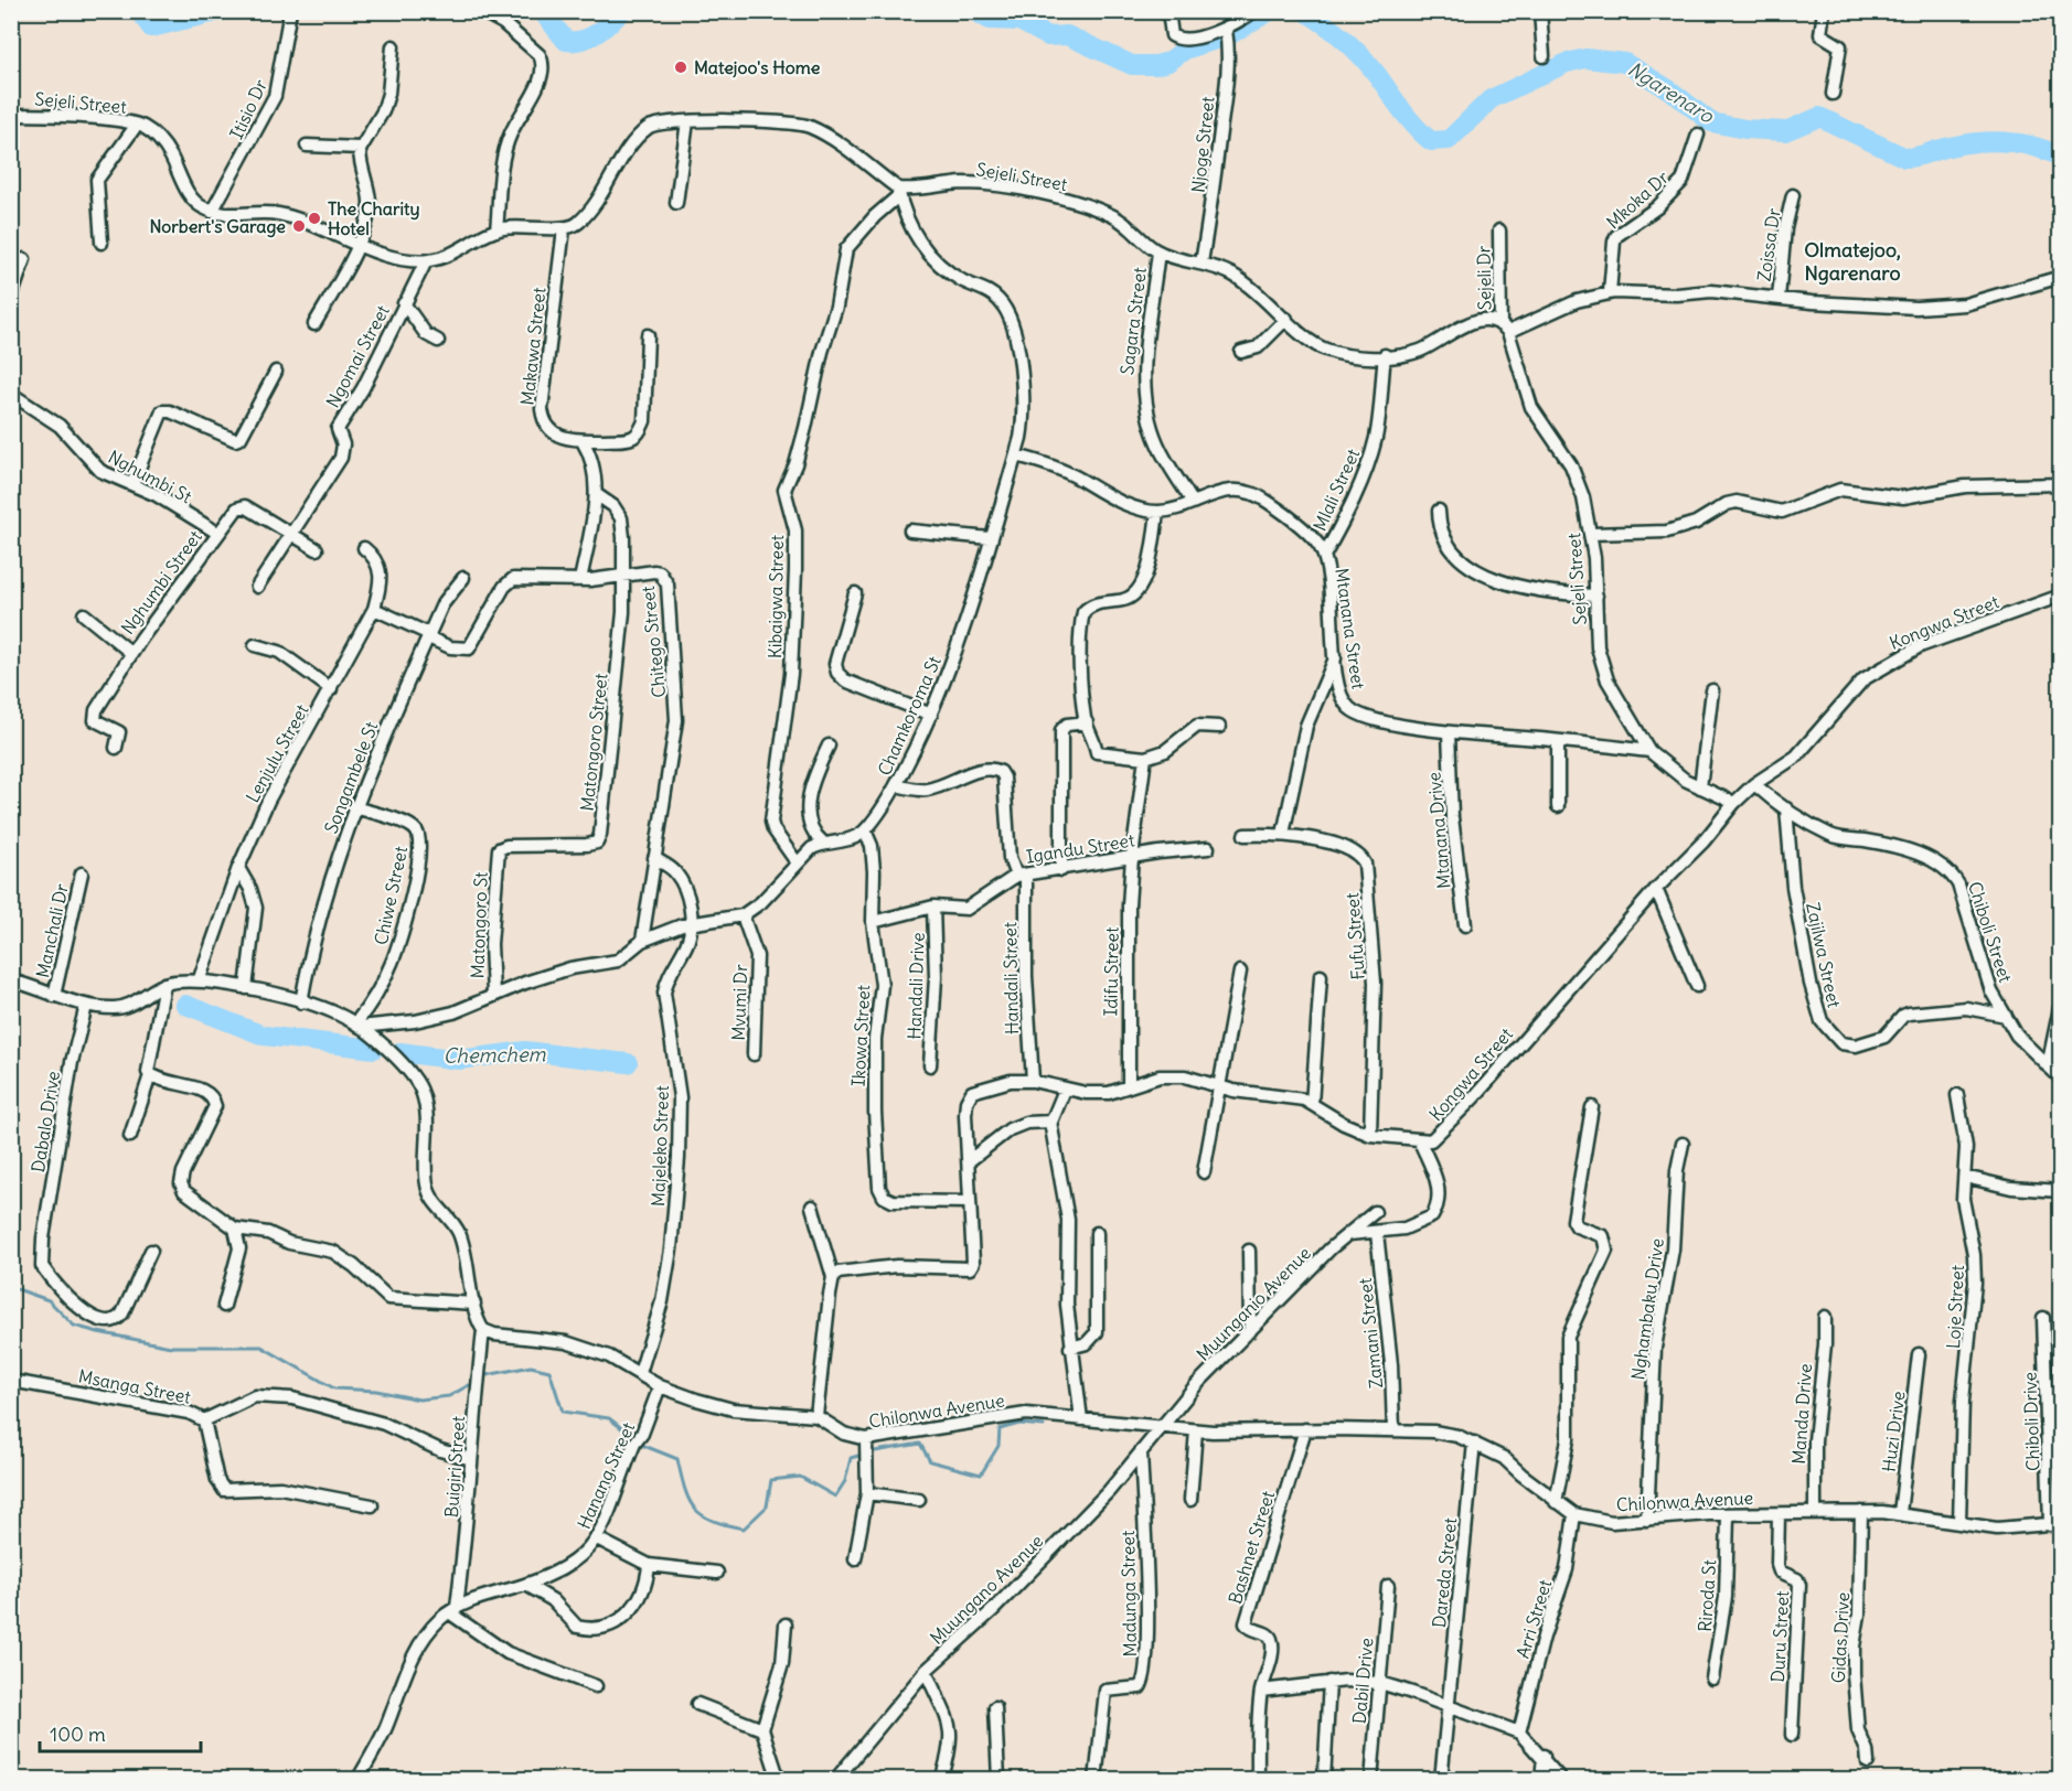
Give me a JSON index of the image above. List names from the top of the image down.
{
  "streets": {
    "street": [
      "Sejeli Street",
      "Itisio Dr",
      "Njoge Street",
      "Mkoka Dr",
      "Zoissa Dr",
      "Sejeli Dr",
      "Sagara Street",
      "Makawa Street",
      "Ngomai Street",
      "Nghumbi St",
      "Mlali Street",
      "Nghumbi Street",
      "Kibaigwa Street",
      "Kongwa Street",
      "Mtanana Street",
      "Chitego Street",
      "Chamkoroma St",
      "Matongoro Street",
      "Lenjulu Street",
      "Songambele St",
      "Mtanana Drive",
      "Igandu Street",
      "Chiwe Street",
      "Matongoro St",
      "Manchali Dr",
      "Chiboli Street",
      "Fufu Street",
      "Zajilwa Street",
      "Idifu Street",
      "Handali Street",
      "Handali Drive",
      "Mvumi Dr",
      "Ikowa Street",
      "Dabalo Drive",
      "Majeleko Street",
      "Muunganio Avenue",
      "Loje Street",
      "Nghambaku Drive",
      "Zamani Street",
      "Msanga Street",
      "Chilonwa Avenue",
      "Manda Drive",
      "Chiboli Drive",
      "Huzi Drive",
      "Buigiri Street",
      "Hanang Street",
      "Bashnet Street",
      "Dareda Street",
      "Muungano Avenue",
      "Madunga Street",
      "Riroda St",
      "Arri Street",
      "Duru Street",
      "Gidas Drive",
      "Dabil Drive"
    ]
  },
  "crossings": [
    ["Sejeli Street", "Itisio Dr"],
    ["Sejeli Street", "Njoge Street"],
    ["Sejeli Street", "Sejeli Dr"],
    ["Sejeli Street", "Sagara Street"],
    ["Sejeli Street", "Mlali Street"],
    ["Sejeli Street", "Kibaigwa Street"],
    ["Sejeli Street", "Kongwa Street"],
    ["Sejeli Street", "Mtanana Street"],
    ["Sejeli Street", "Chamkoroma St"],
    ["Sagara Street", "Mtanana Street"],
    ["Ngomai Street", "Nghumbi Street"],
    ["Nghumbi St", "Nghumbi Street"],
    ["Mlali Street", "Mtanana Street"],
    ["Kibaigwa Street", "Chamkoroma St"],
    ["Kongwa Street", "Chiboli Street"],
    ["Kongwa Street", "Fufu Street"],
    ["Kongwa Street", "Idifu Street"],
    ["Kongwa Street", "Handali Street"],
    ["Kongwa Street", "Ikowa Street"],
    ["Mtanana Street", "Mtanana Drive"],
    ["Chitego Street", "Matongoro Street"],
    ["Chitego Street", "Songambele St"],
    ["Chamkoroma St", "Igandu Street"],
    ["Chamkoroma St", "Ikowa Street"],
    ["Matongoro Street", "Matongoro St"],
    ["Songambele St", "Chiwe Street"],
    ["Igandu Street", "Idifu Street"],
    ["Igandu Street", "Handali Street"],
    ["Chiboli Street", "Zajilwa Street"],
    ["Majeleko Street", "Chilonwa Avenue"],
    ["Muunganio Avenue", "Chilonwa Avenue"],
    ["Muunganio Avenue", "Muungano Avenue"],
    ["Loje Street", "Chilonwa Avenue"],
    ["Nghambaku Drive", "Chilonwa Avenue"],
    ["Zamani Street", "Chilonwa Avenue"],
    ["Msanga Street", "Buigiri Street"],
    ["Chilonwa Avenue", "Manda Drive"],
    ["Chilonwa Avenue", "Chiboli Drive"],
    ["Chilonwa Avenue", "Huzi Drive"],
    ["Chilonwa Avenue", "Buigiri Street"],
    ["Chilonwa Avenue", "Hanang Street"],
    ["Chilonwa Avenue", "Bashnet Street"],
    ["Chilonwa Avenue", "Dareda Street"],
    ["Chilonwa Avenue", "Muungano Avenue"],
    ["Chilonwa Avenue", "Riroda St"],
    ["Chilonwa Avenue", "Arri Street"],
    ["Chilonwa Avenue", "Duru Street"],
    ["Chilonwa Avenue", "Gidas Drive"],
    ["Buigiri Street", "Hanang Street"],
    ["Muungano Avenue", "Madunga Street"]
  ],
  "districts": ["Olmatejoo, Ngarenaro"],
  "water": ["Ngarenaro", "Chemchem"],
  "places": ["Matejoo's Home", "The Charity Hotel", "Norbert's Garage"],
  "scale_bar": "100 m"
}
